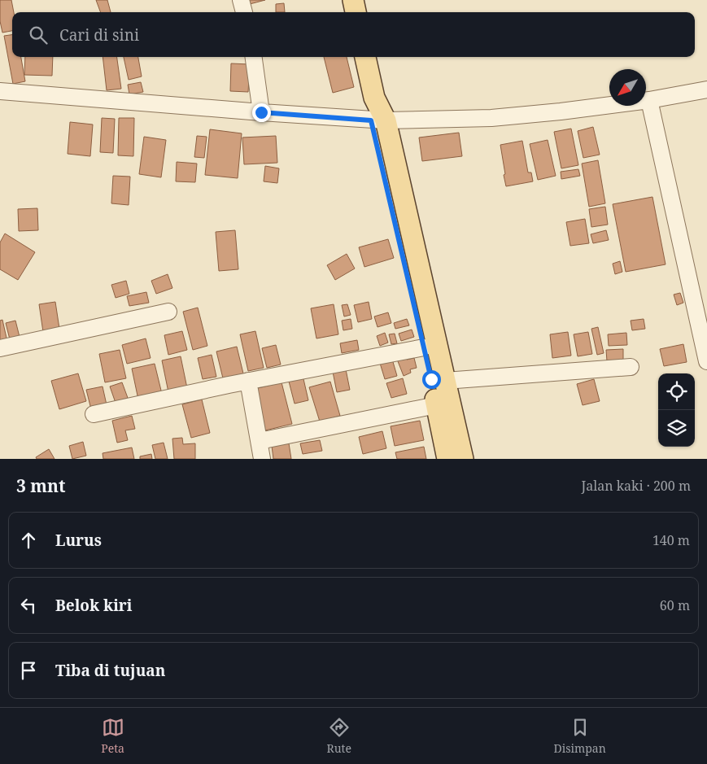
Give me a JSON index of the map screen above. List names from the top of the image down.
{
  "north": "bottom left",
  "page": {
    "search": "Cari di sini",
    "heading": ["3 mnt", "Jalan kaki · 200 m"],
    "list": [
      ["Lurus", "140 m"],
      ["Belok kiri", "60 m"],
      "Tiba di tujuan"
    ],
    "nav": ["Peta", "Rute", "Disimpan"]
  }
}
